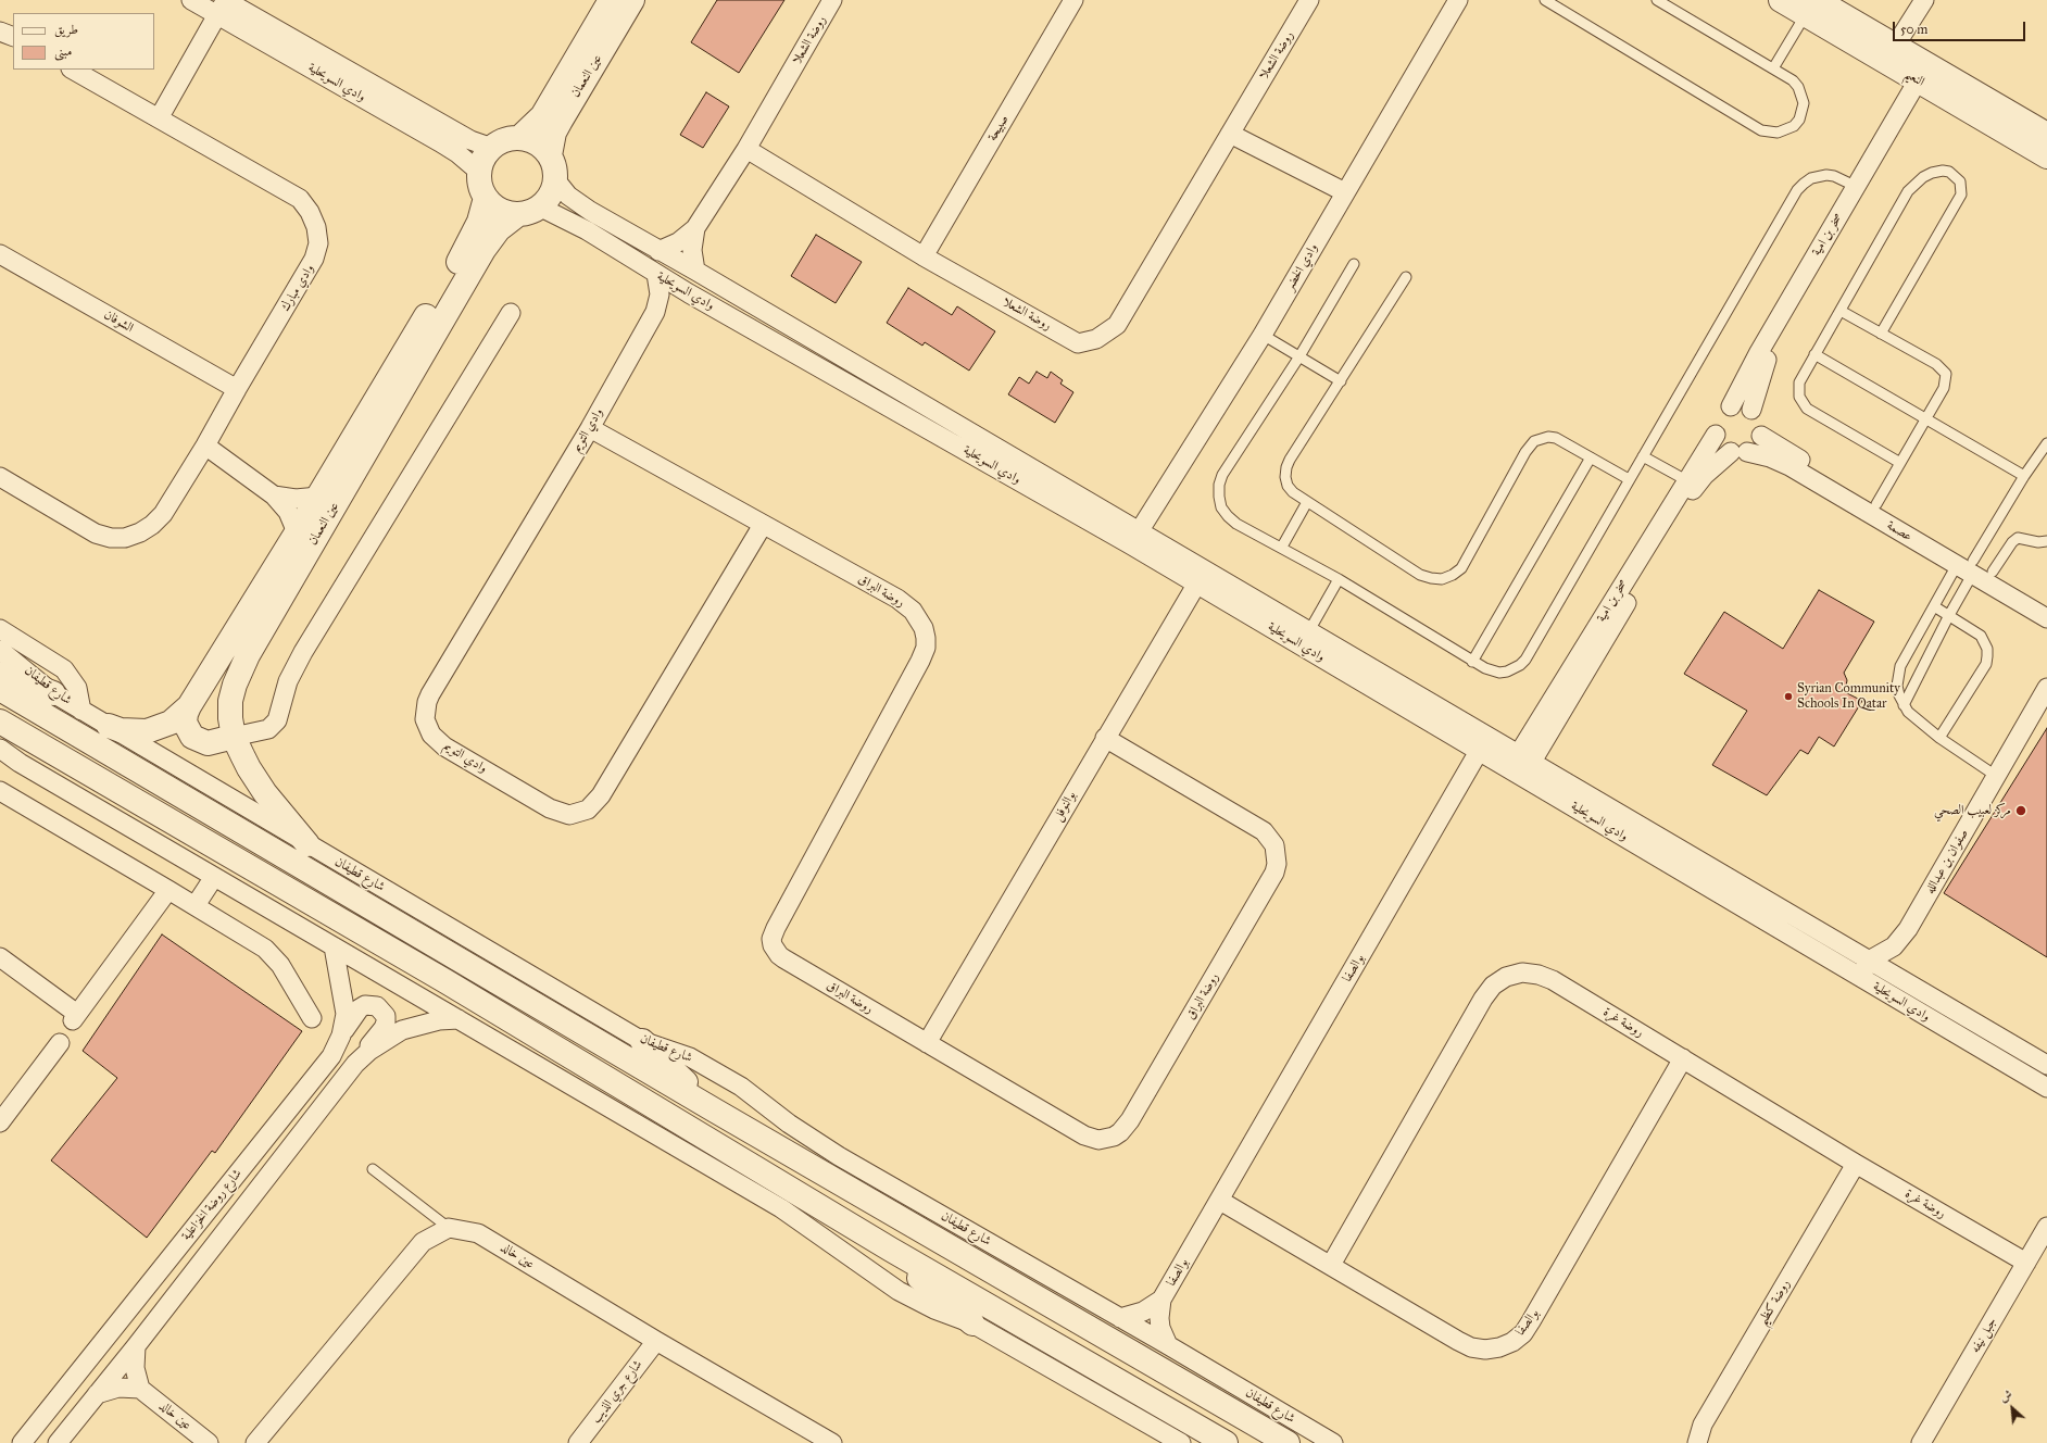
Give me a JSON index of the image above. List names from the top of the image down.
{
  "streets": {
    "street": [
      "روضة الشعلا",
      "عين النعمان",
      "النعيم",
      "وادي السويحلية",
      "صبيحة",
      "صخر بن امية",
      "وادي الخضر",
      "وادي مبارك",
      "الشوفان",
      "وادي التويم",
      "عصمة",
      "روضة البراق",
      "شارع قطيفان",
      "بوالنوفل",
      "صفوان بن عبدالله",
      "بوالصفا",
      "روضة غرة",
      "شارع روضة الخزاعلية",
      "عين خالد",
      "روضة كظيم",
      "جبل نيفه",
      "شارع جري الذيب"
    ]
  },
  "crossings": [
    ["روضة الشعلا", "وادي السويحلية"],
    ["روضة الشعلا", "صبيحة"],
    ["عين النعمان", "وادي السويحلية"],
    ["عين النعمان", "شارع قطيفان"],
    ["النعيم", "صخر بن امية"],
    ["وادي السويحلية", "صخر بن امية"],
    ["وادي السويحلية", "وادي الخضر"],
    ["وادي السويحلية", "وادي التويم"],
    ["وادي السويحلية", "بوالنوفل"],
    ["وادي السويحلية", "صفوان بن عبدالله"],
    ["وادي السويحلية", "بوالصفا"],
    ["صخر بن امية", "عصمة"],
    ["وادي مبارك", "الشوفان"],
    ["وادي التويم", "روضة البراق"],
    ["روضة البراق", "بوالنوفل"],
    ["شارع قطيفان", "بوالصفا"],
    ["بوالصفا", "روضة غرة"],
    ["روضة غرة", "روضة كظيم"],
    ["روضة غرة", "جبل نيفه"],
    ["عين خالد", "شارع جري الذيب"]
  ],
  "places": ["Syrian Community Schools In Qatar", "مركز لعبيب الصحي"],
  "legend": ["طريق", "مبنى"],
  "scale_bar": "50 m",
  "north": "top left"
}
